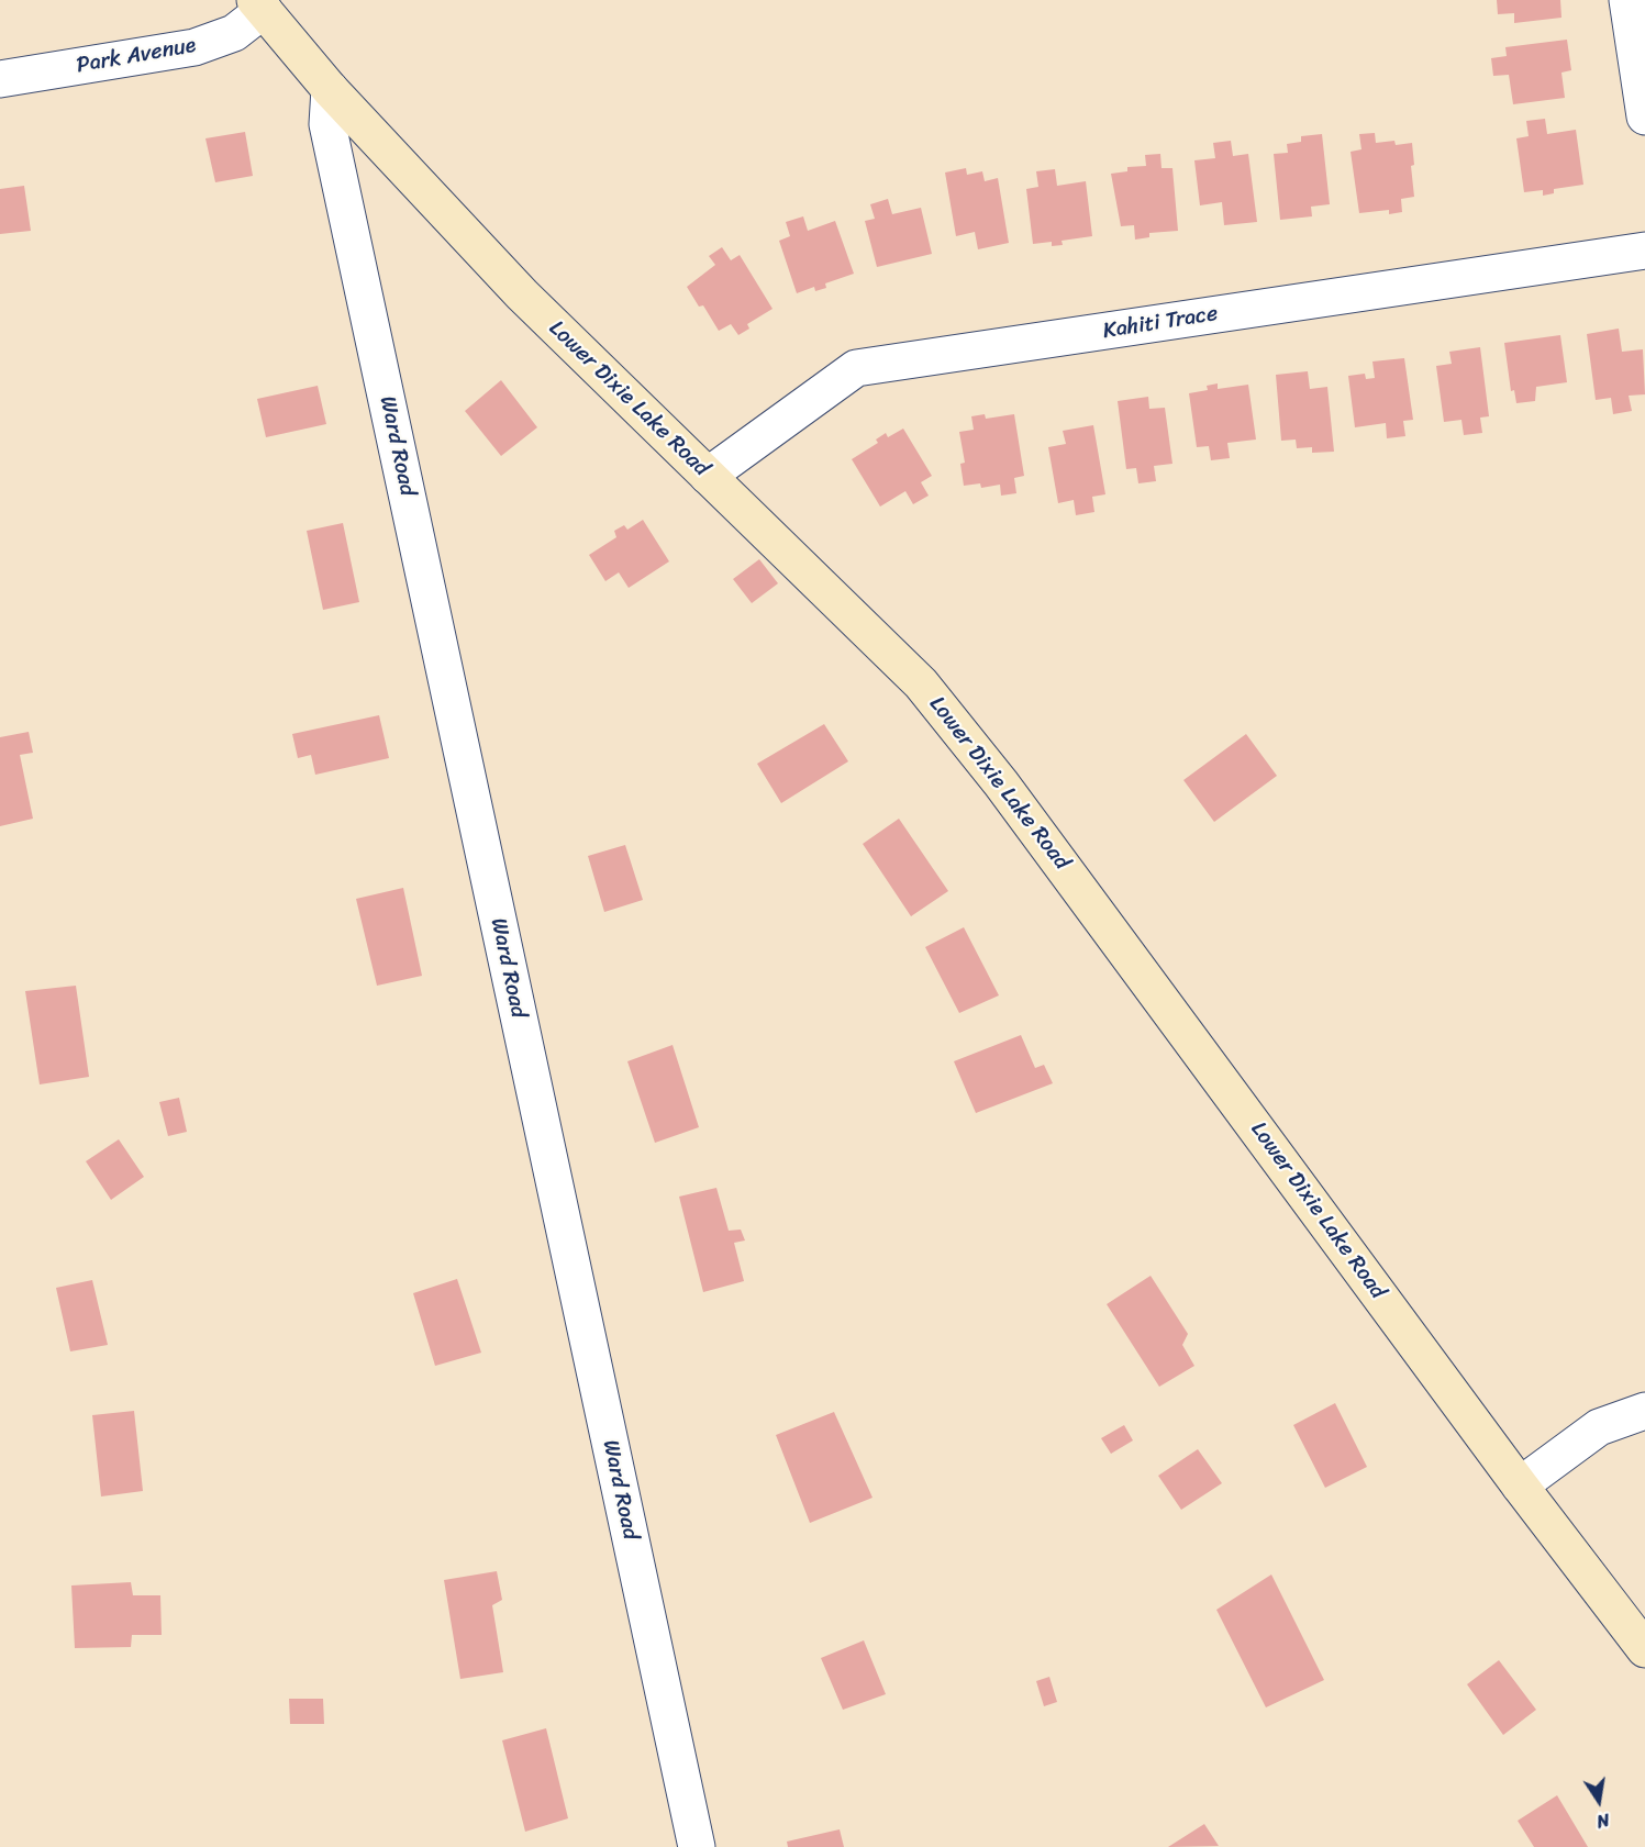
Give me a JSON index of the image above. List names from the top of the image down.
{
  "streets": {
    "street": [
      "Park Avenue",
      "Kahiti Trace",
      "Lower Dixie Lake Road",
      "Ward Road"
    ]
  },
  "crossings": [
    ["Park Avenue", "Lower Dixie Lake Road"],
    ["Kahiti Trace", "Lower Dixie Lake Road"],
    ["Lower Dixie Lake Road", "Ward Road"]
  ],
  "north": "bottom"
}
